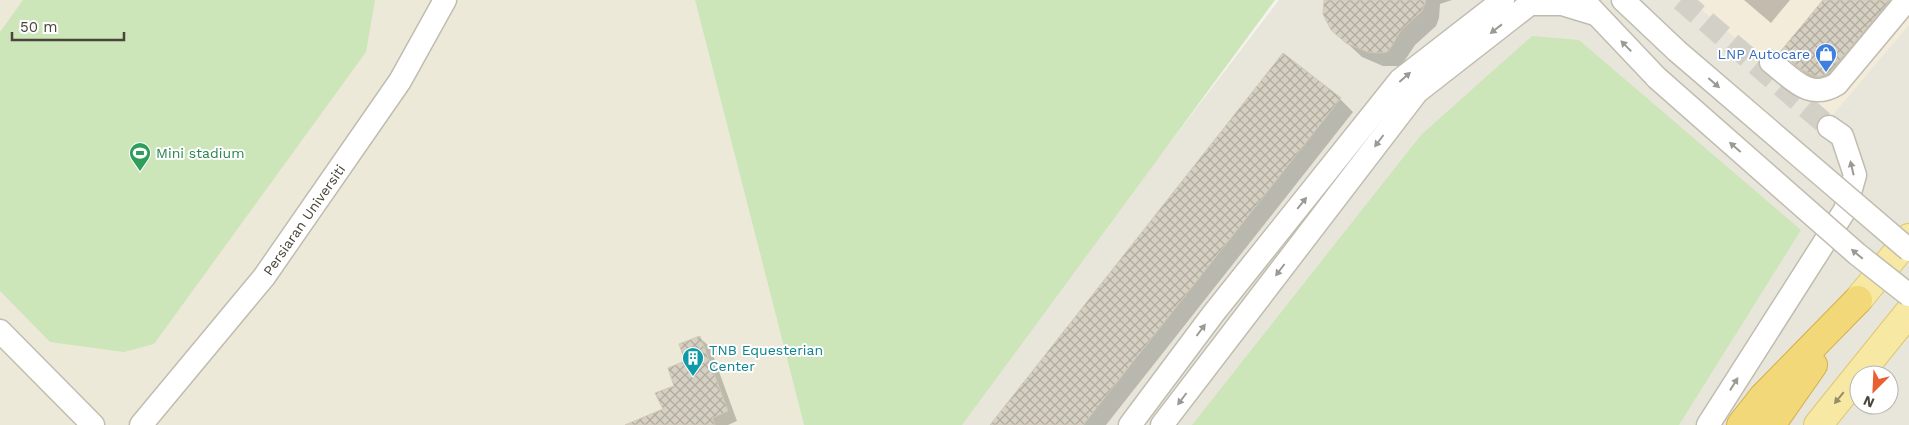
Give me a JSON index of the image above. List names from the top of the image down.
{
  "streets": {
    "street": ["Persiaran Universiti"]
  },
  "places": {
    "shop": ["LNP Autocare"],
    "sports": ["Mini stadium"],
    "building": ["TNB Equesterian Center"]
  },
  "scale_bar": "50 m",
  "north": "bottom left"
}
